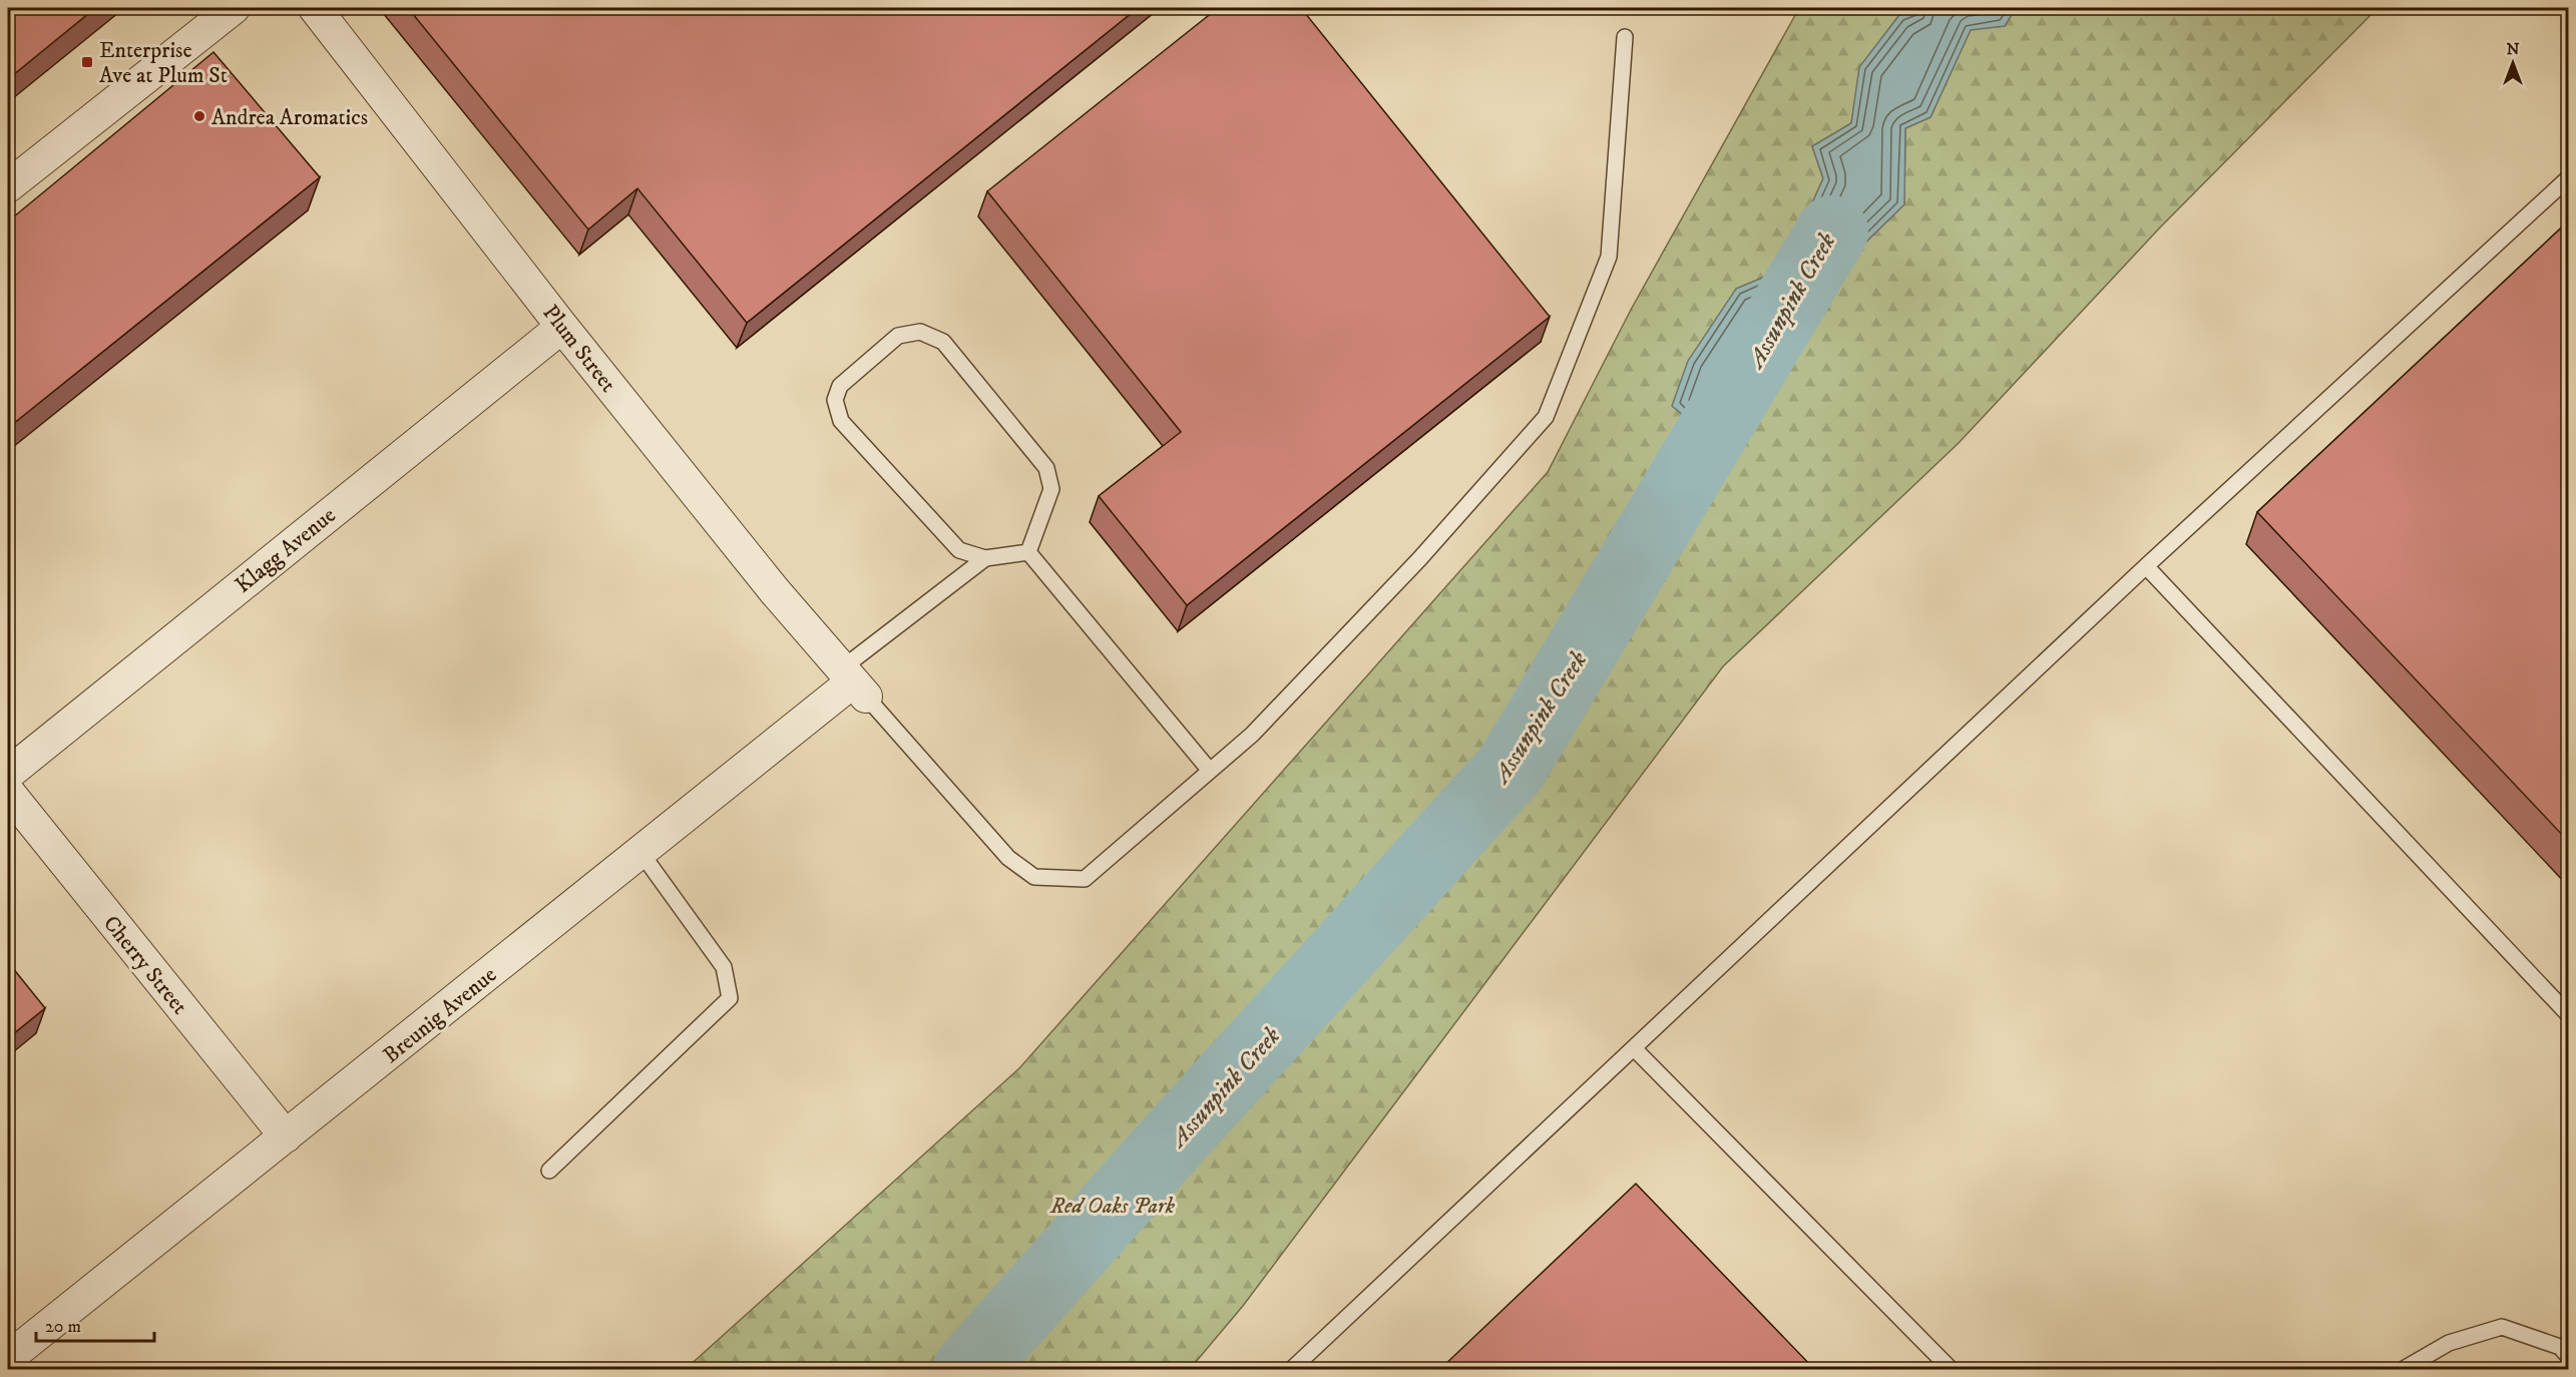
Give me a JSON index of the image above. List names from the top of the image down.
{
  "streets": {
    "street": [
      "Plum Street",
      "Klagg Avenue",
      "Cherry Street",
      "Breunig Avenue"
    ]
  },
  "crossings": [
    ["Plum Street", "Klagg Avenue"],
    ["Plum Street", "Breunig Avenue"],
    ["Cherry Street", "Breunig Avenue"]
  ],
  "water": ["Assunpink Creek"],
  "parks": ["Red Oaks Park"],
  "places": {
    "transit": ["Enterprise Ave at Plum St"],
    "other": ["Andrea Aromatics"]
  },
  "scale_bar": "20 m",
  "north": "top"
}
